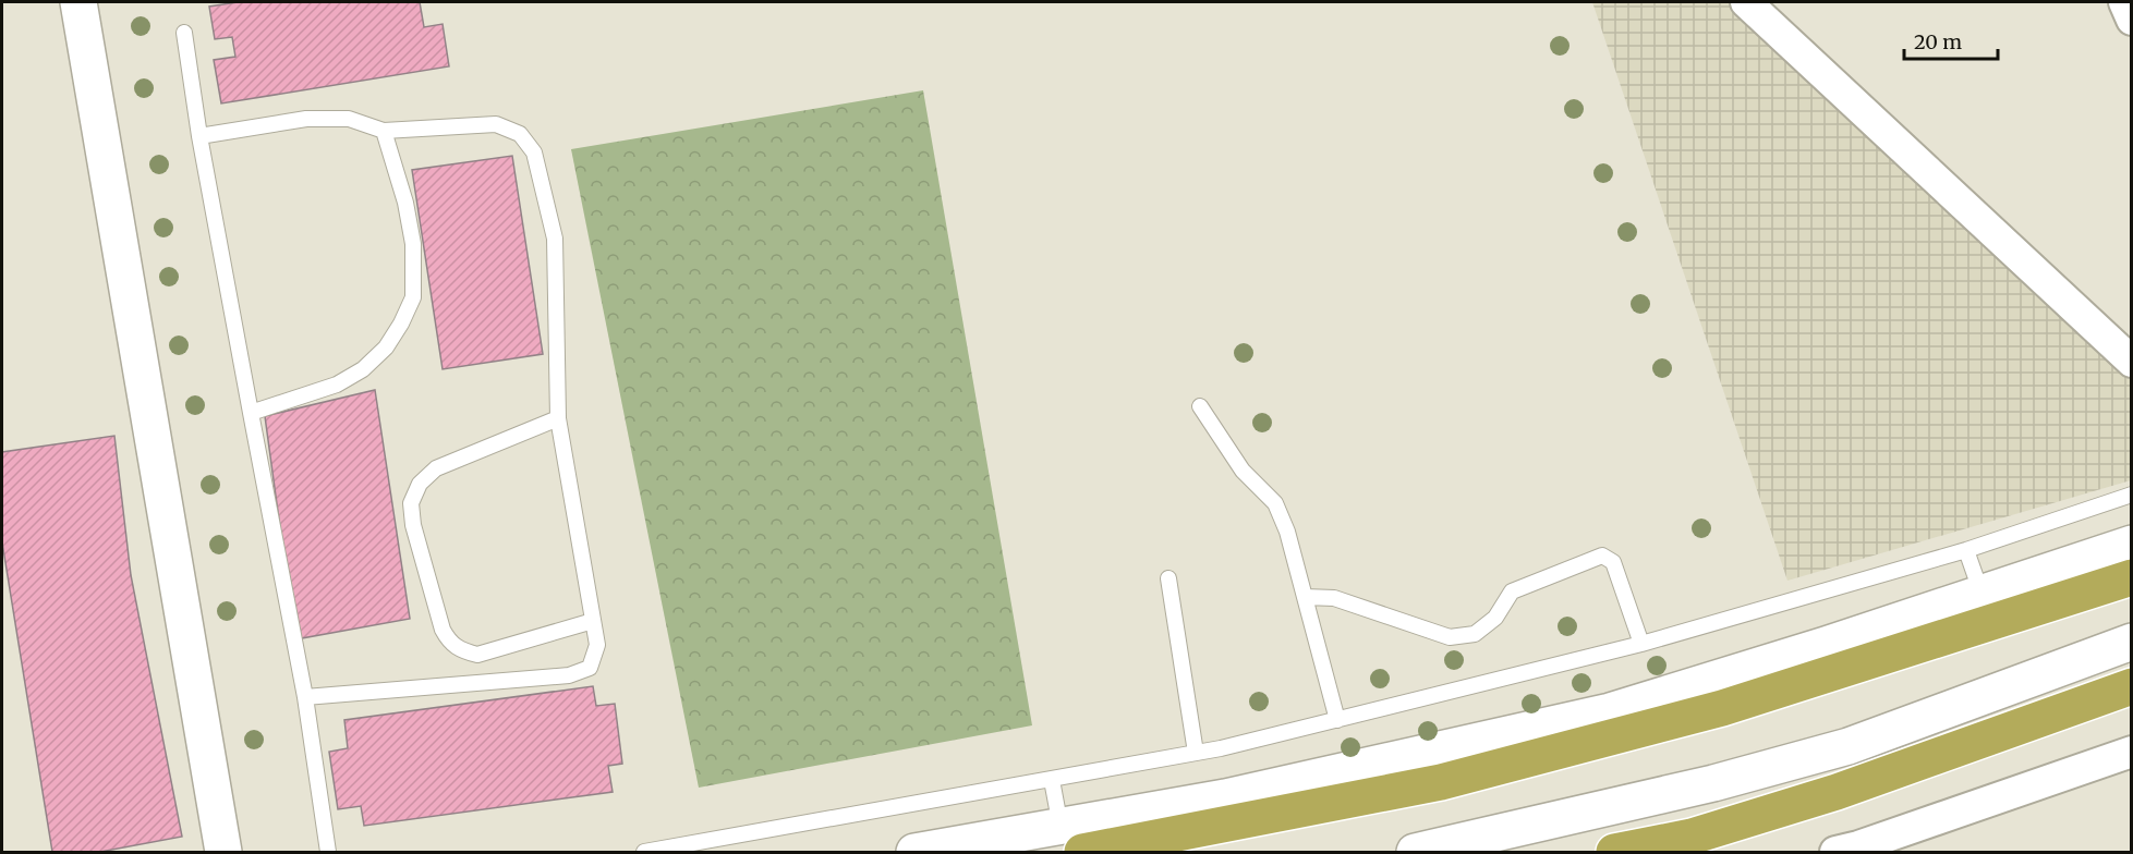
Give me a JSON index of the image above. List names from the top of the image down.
{
  "scale_bar": "20 m"
}
